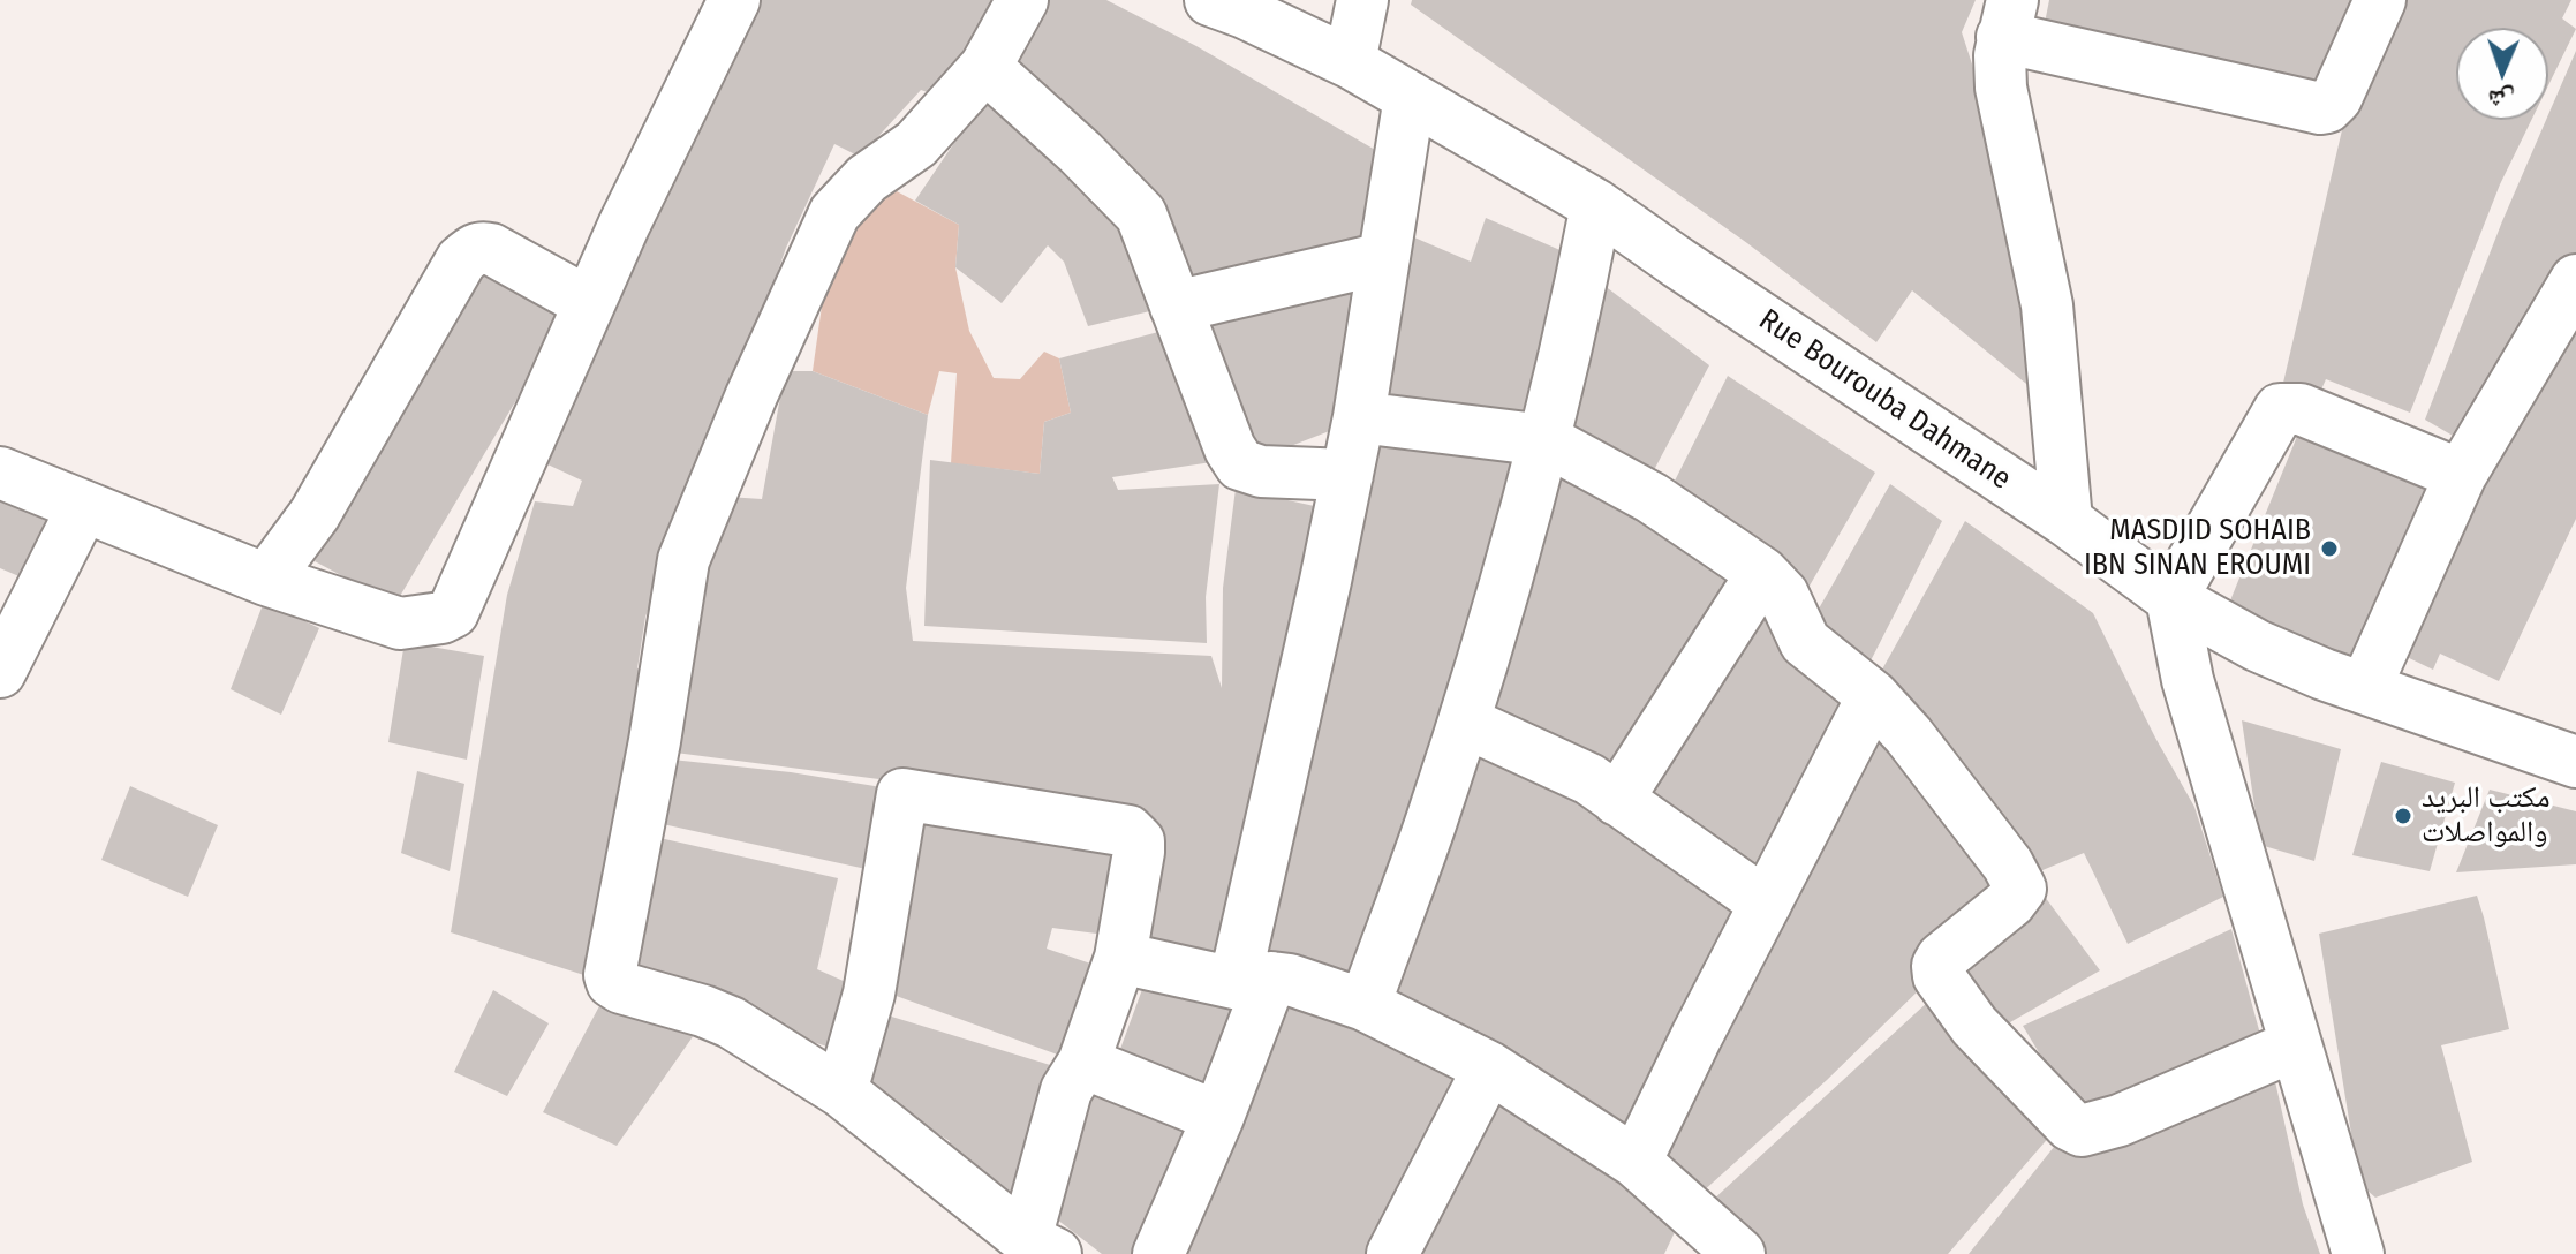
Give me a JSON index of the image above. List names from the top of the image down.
{
  "streets": {
    "street": ["Rue Bourouba Dahmane"]
  },
  "places": ["MASDJID SOHAIB IBN SINAN EROUMI", "مكتب البريد والمواصلات"],
  "north": "bottom"
}
